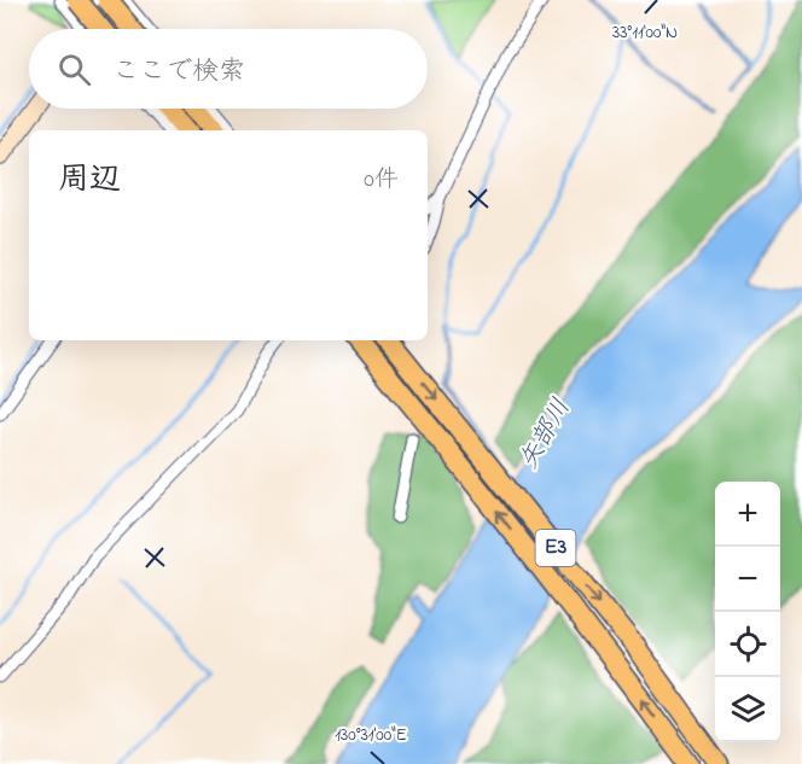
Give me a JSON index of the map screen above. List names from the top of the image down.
{
  "streets": {
    "highway": ["E3"]
  },
  "water": ["矢部川"],
  "page": {
    "search": "ここで検索",
    "heading": ["周辺", "0件"],
    "map_buttons": ["+", "−"]
  },
  "coordinates": ["33°11'00\"N", "130°31'00\"E"]
}
